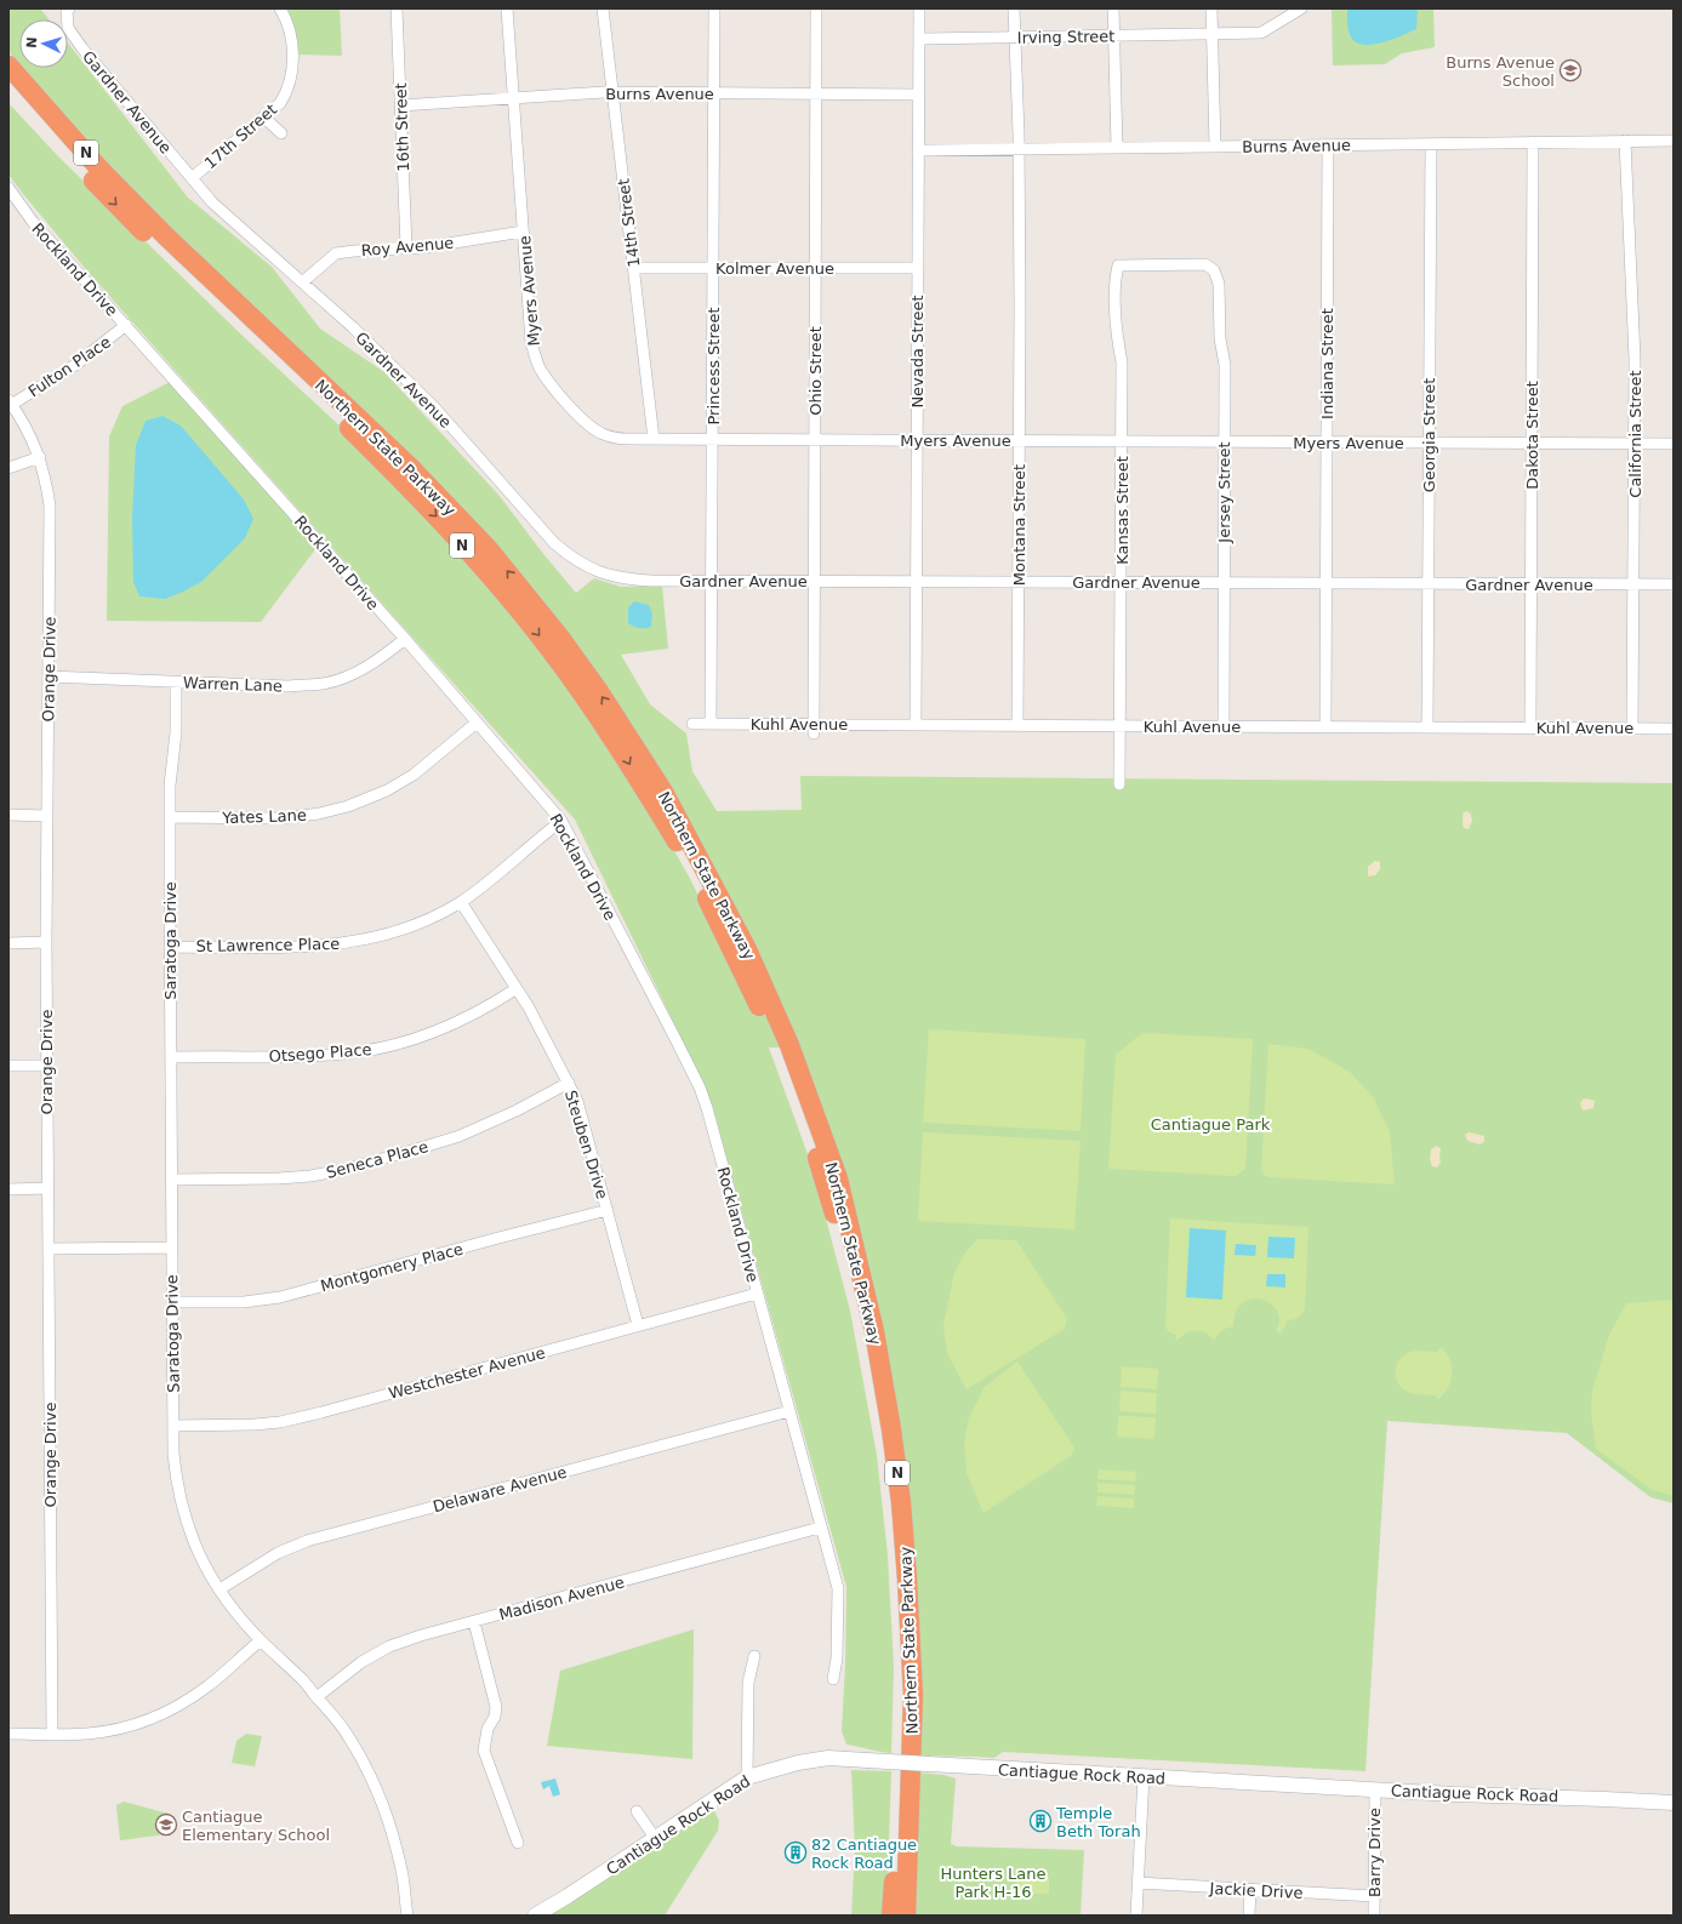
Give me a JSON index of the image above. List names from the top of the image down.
{
  "streets": {
    "highway": ["N", "Northern State Parkway"],
    "main road": ["Cantiague Rock Road"],
    "street": [
      "Irving Street",
      "Burns Avenue",
      "Gardner Avenue",
      "16th Street",
      "17th Street",
      "14th Street",
      "Roy Avenue",
      "Kolmer Avenue",
      "Rockland Drive",
      "Myers Avenue",
      "Nevada Street",
      "Indiana Street",
      "Fulton Place",
      "Princess Street",
      "Ohio Street",
      "California Street",
      "Georgia Street",
      "Dakota Street",
      "Jersey Street",
      "Kansas Street",
      "Montana Street",
      "Orange Drive",
      "Warren Lane",
      "Kuhl Avenue",
      "Yates Lane",
      "Saratoga Drive",
      "St Lawrence Place",
      "Otsego Place",
      "Steuben Drive",
      "Seneca Place",
      "Montgomery Place",
      "Westchester Avenue",
      "Delaware Avenue",
      "Madison Avenue",
      "Barry Drive",
      "Jackie Drive"
    ]
  },
  "crossings": [
    ["Irving Street", "Nevada Street"],
    ["Irving Street", "Montana Street"],
    ["Burns Avenue", "16th Street"],
    ["Burns Avenue", "14th Street"],
    ["Burns Avenue", "Myers Avenue"],
    ["Burns Avenue", "Nevada Street"],
    ["Burns Avenue", "Indiana Street"],
    ["Burns Avenue", "Princess Street"],
    ["Burns Avenue", "Ohio Street"],
    ["Burns Avenue", "California Street"],
    ["Burns Avenue", "Georgia Street"],
    ["Burns Avenue", "Dakota Street"],
    ["Burns Avenue", "Montana Street"],
    ["Gardner Avenue", "17th Street"],
    ["Gardner Avenue", "Roy Avenue"],
    ["Gardner Avenue", "Nevada Street"],
    ["Gardner Avenue", "Indiana Street"],
    ["Gardner Avenue", "Princess Street"],
    ["Gardner Avenue", "Ohio Street"],
    ["Gardner Avenue", "California Street"],
    ["Gardner Avenue", "Georgia Street"],
    ["Gardner Avenue", "Dakota Street"],
    ["Gardner Avenue", "Jersey Street"],
    ["Gardner Avenue", "Kansas Street"],
    ["Gardner Avenue", "Montana Street"],
    ["16th Street", "Roy Avenue"],
    ["14th Street", "Kolmer Avenue"],
    ["14th Street", "Myers Avenue"],
    ["Roy Avenue", "Myers Avenue"],
    ["Kolmer Avenue", "Nevada Street"],
    ["Kolmer Avenue", "Princess Street"],
    ["Kolmer Avenue", "Ohio Street"],
    ["Rockland Drive", "Fulton Place"],
    ["Rockland Drive", "Warren Lane"],
    ["Rockland Drive", "Yates Lane"],
    ["Rockland Drive", "St Lawrence Place"],
    ["Rockland Drive", "Westchester Avenue"],
    ["Rockland Drive", "Delaware Avenue"],
    ["Rockland Drive", "Madison Avenue"],
    ["Myers Avenue", "Nevada Street"],
    ["Myers Avenue", "Indiana Street"],
    ["Myers Avenue", "Princess Street"],
    ["Myers Avenue", "Ohio Street"],
    ["Myers Avenue", "California Street"],
    ["Myers Avenue", "Georgia Street"],
    ["Myers Avenue", "Dakota Street"],
    ["Myers Avenue", "Jersey Street"],
    ["Myers Avenue", "Kansas Street"],
    ["Myers Avenue", "Montana Street"],
    ["Nevada Street", "Kuhl Avenue"],
    ["Indiana Street", "Kuhl Avenue"],
    ["Fulton Place", "Orange Drive"],
    ["Princess Street", "Kuhl Avenue"],
    ["Ohio Street", "Kuhl Avenue"],
    ["California Street", "Kuhl Avenue"],
    ["Georgia Street", "Kuhl Avenue"],
    ["Dakota Street", "Kuhl Avenue"],
    ["Jersey Street", "Kansas Street"],
    ["Jersey Street", "Kuhl Avenue"],
    ["Kansas Street", "Kuhl Avenue"],
    ["Montana Street", "Kuhl Avenue"],
    ["Orange Drive", "Warren Lane"],
    ["Warren Lane", "Saratoga Drive"],
    ["Yates Lane", "Saratoga Drive"],
    ["Saratoga Drive", "St Lawrence Place"],
    ["Saratoga Drive", "Otsego Place"],
    ["Saratoga Drive", "Seneca Place"],
    ["Saratoga Drive", "Montgomery Place"],
    ["Saratoga Drive", "Westchester Avenue"],
    ["Saratoga Drive", "Delaware Avenue"],
    ["Saratoga Drive", "Madison Avenue"],
    ["St Lawrence Place", "Steuben Drive"],
    ["Otsego Place", "Steuben Drive"],
    ["Steuben Drive", "Seneca Place"],
    ["Steuben Drive", "Montgomery Place"],
    ["Steuben Drive", "Westchester Avenue"],
    ["Cantiague Rock Road", "Barry Drive"],
    ["Barry Drive", "Jackie Drive"]
  ],
  "parks": ["Cantiague Park", "Hunters Lane Park H-16"],
  "places": {
    "school or university": ["Burns Avenue School", "Cantiague Elementary School"],
    "building": ["Temple Beth Torah", "82 Cantiague Rock Road"]
  },
  "north": "left"
}
